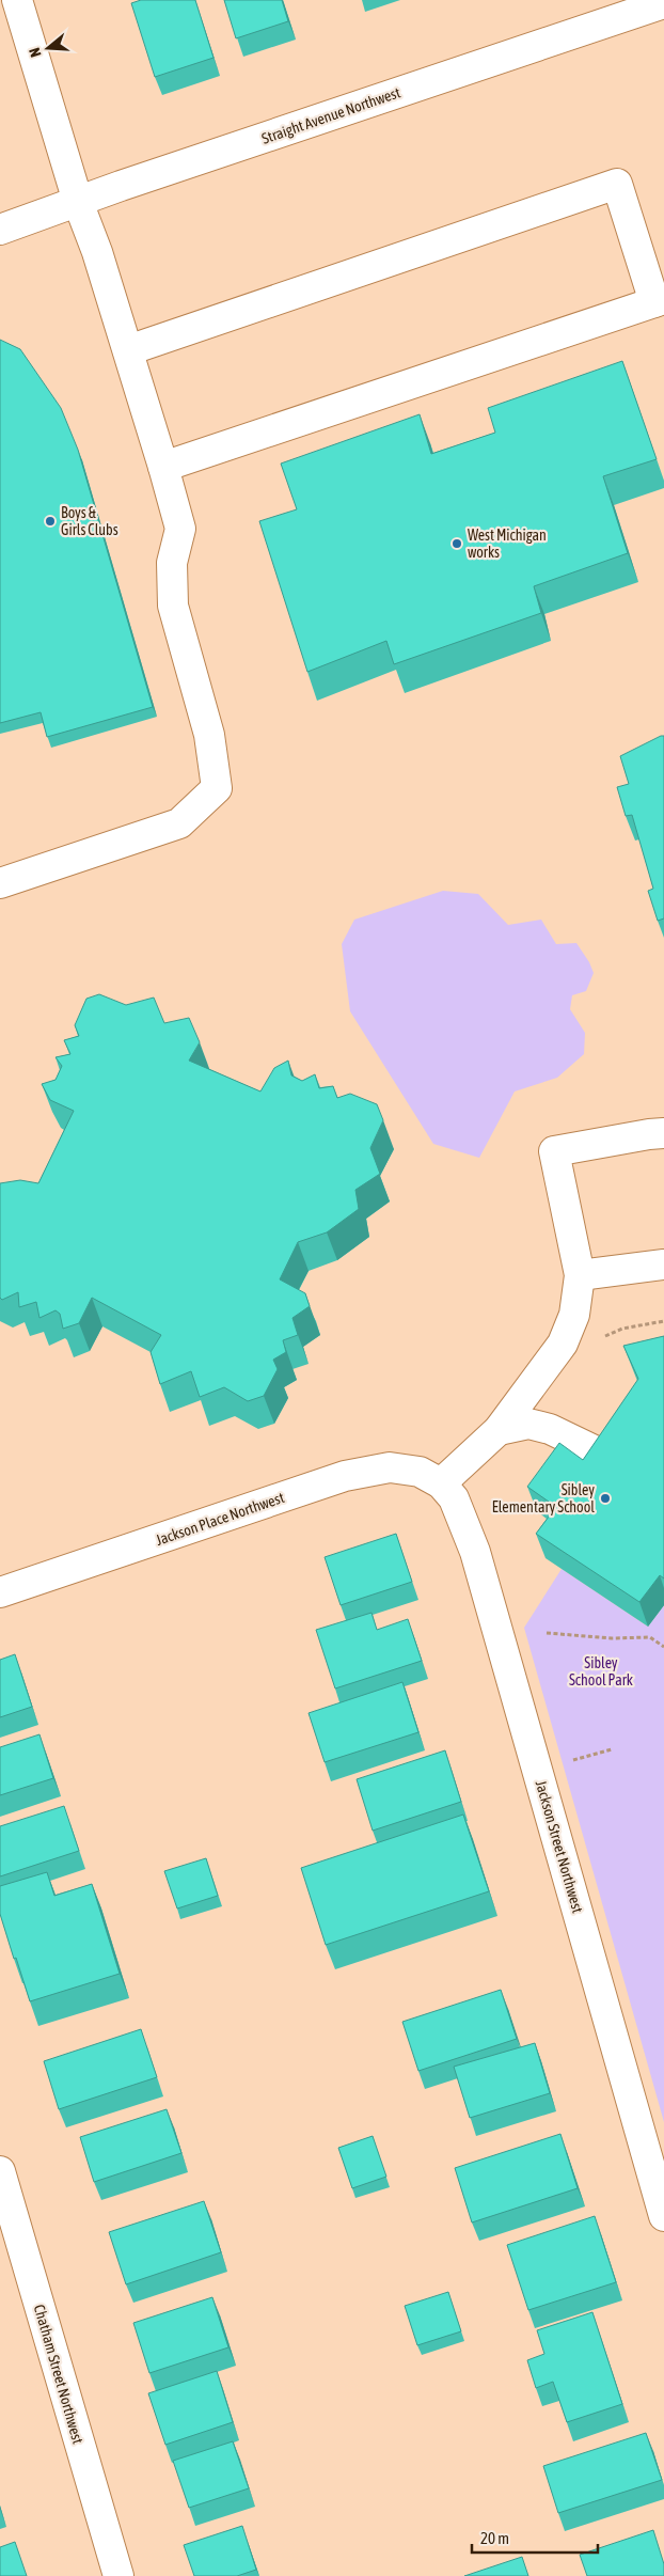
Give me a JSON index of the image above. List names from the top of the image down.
{
  "streets": {
    "street": [
      "Straight Avenue Northwest",
      "Jackson Place Northwest",
      "Jackson Street Northwest",
      "Chatham Street Northwest"
    ]
  },
  "crossings": [
    ["Jackson Place Northwest", "Jackson Street Northwest"]
  ],
  "parks": ["Sibley School Park"],
  "places": ["Boys & Girls Clubs", "West Michigan works", "Sibley Elementary School"],
  "scale_bar": "20 m",
  "north": "left"
}
